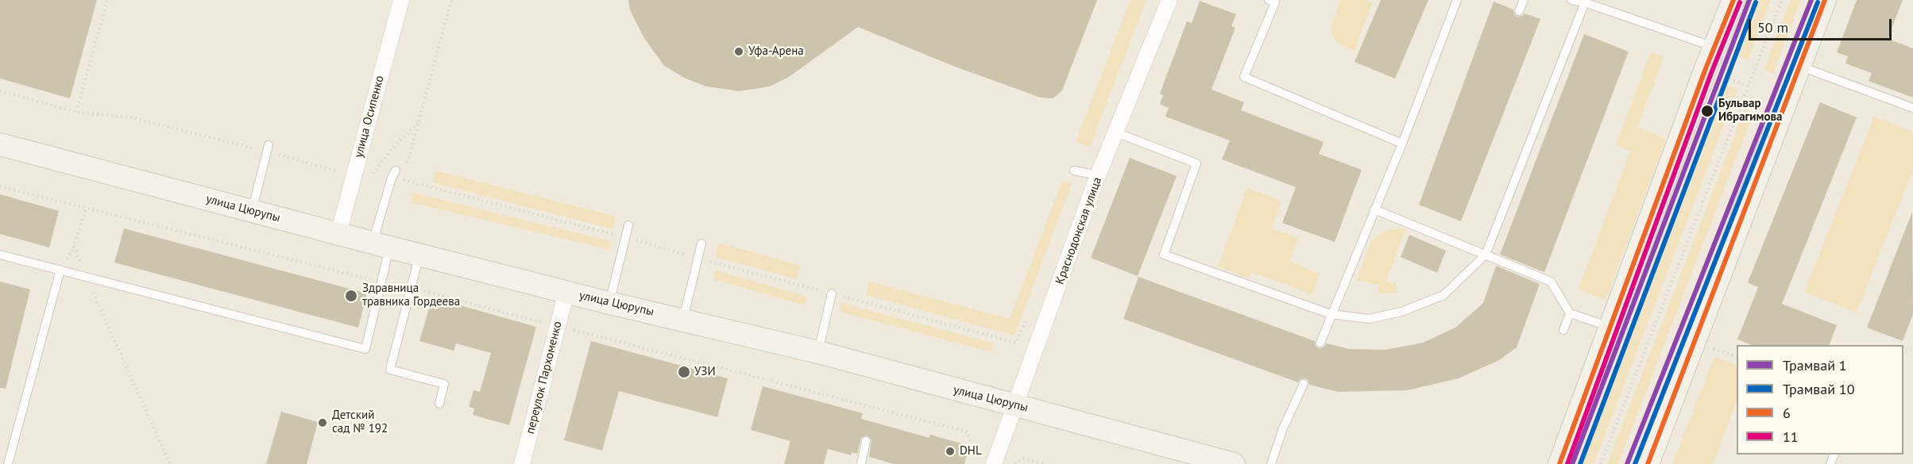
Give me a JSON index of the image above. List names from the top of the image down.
{
  "streets": {
    "main road": ["улица Цюрупы"],
    "street": ["улица Осипенко", "Краснодонская улица", "переулок Пархоменко"]
  },
  "crossings": [
    ["улица Осипенко", "улица Цюрупы"],
    ["улица Цюрупы", "Краснодонская улица"],
    ["улица Цюрупы", "переулок Пархоменко"]
  ],
  "places": [
    "Уфа-Арена",
    "Бульвар Ибрагимова",
    "Здравница травника Гордеева",
    "УЗИ",
    "Детский сад № 192",
    "DHL"
  ],
  "lines": [
    "tram line 1",
    "transit line 6",
    "tram line 10",
    "transit line 11"
  ],
  "legend": [
    "Трамвай 1",
    "Трамвай 10",
    "6",
    "11"
  ],
  "scale_bar": "50 m"
}
